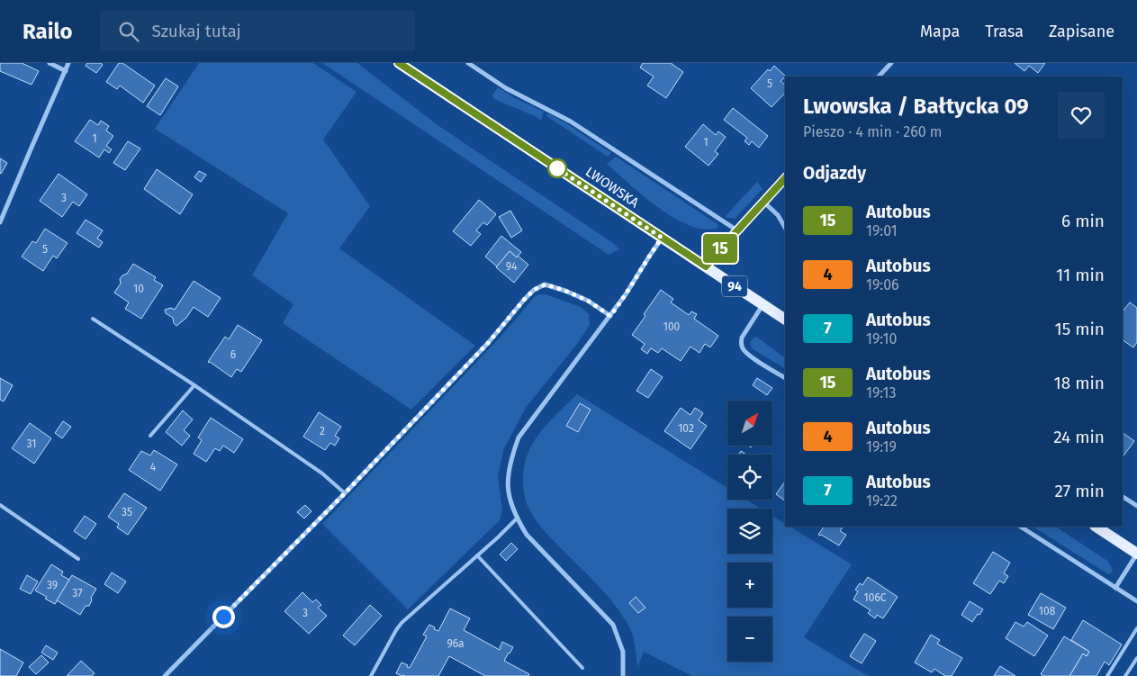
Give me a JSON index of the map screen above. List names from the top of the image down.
{
  "streets": {
    "main road": ["LWOWSKA", "94"]
  },
  "lines": ["bus line 15"],
  "house_numbers": [
    "5",
    "1",
    "1",
    "3",
    "5",
    "94",
    "10",
    "100",
    "6",
    "102",
    "2",
    "31",
    "4",
    "35",
    "39",
    "37",
    "106C",
    "108",
    "3",
    "96a"
  ],
  "north": "top right",
  "page": {
    "header": "Railo",
    "search": "Szukaj tutaj",
    "nav": ["Mapa", "Trasa", "Zapisane"],
    "on_map": "15",
    "heading": [
      ["Lwowska / Bałtycka 09", "Pieszo · 4 min · 260 m"],
      "Odjazdy"
    ],
    "list": [
      {
        "mark": "15",
        "name": "Autobus",
        "note": "19:01",
        "value": "6 min"
      },
      {
        "mark": "4",
        "name": "Autobus",
        "note": "19:06",
        "value": "11 min"
      },
      {
        "mark": "7",
        "name": "Autobus",
        "note": "19:10",
        "value": "15 min"
      },
      {
        "mark": "15",
        "name": "Autobus",
        "note": "19:13",
        "value": "18 min"
      },
      {
        "mark": "4",
        "name": "Autobus",
        "note": "19:19",
        "value": "24 min"
      },
      {
        "mark": "7",
        "name": "Autobus",
        "note": "19:22",
        "value": "27 min"
      }
    ],
    "map_buttons": ["+", "−"]
  }
}
